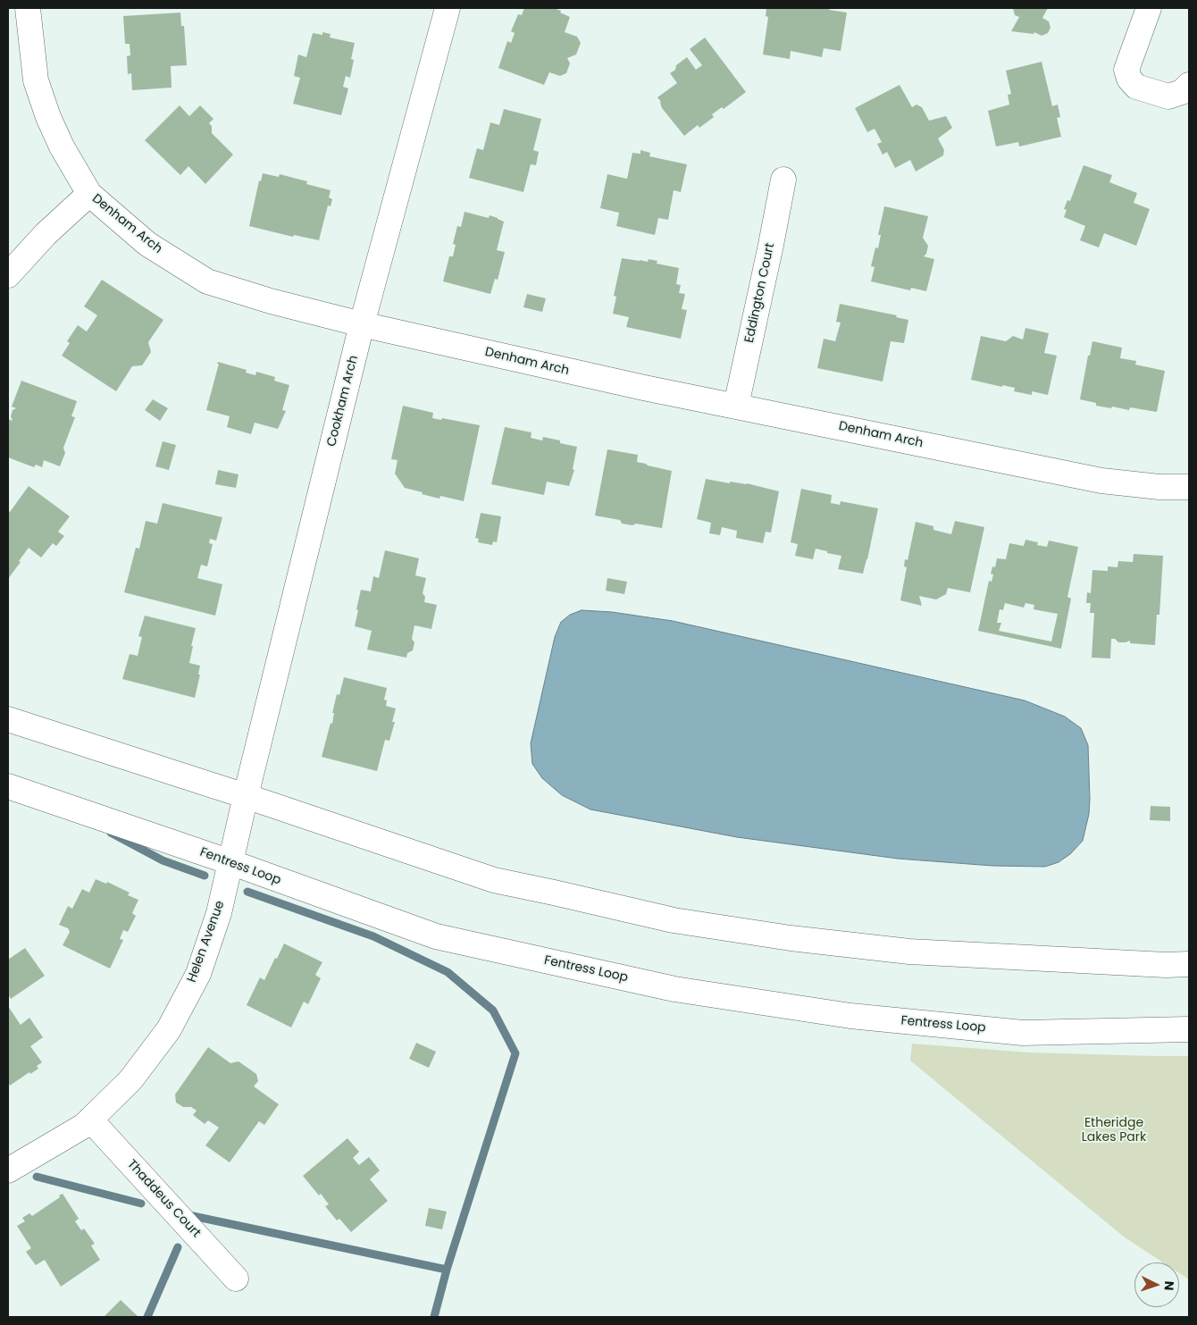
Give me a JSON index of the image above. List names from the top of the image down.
{
  "streets": {
    "street": [
      "Denham Arch",
      "Eddington Court",
      "Cookham Arch",
      "Fentress Loop",
      "Helen Avenue",
      "Thaddeus Court"
    ]
  },
  "crossings": [
    ["Denham Arch", "Eddington Court"],
    ["Denham Arch", "Cookham Arch"],
    ["Cookham Arch", "Helen Avenue"],
    ["Fentress Loop", "Helen Avenue"],
    ["Helen Avenue", "Thaddeus Court"]
  ],
  "parks": ["Etheridge Lakes Park"],
  "north": "right"
}
